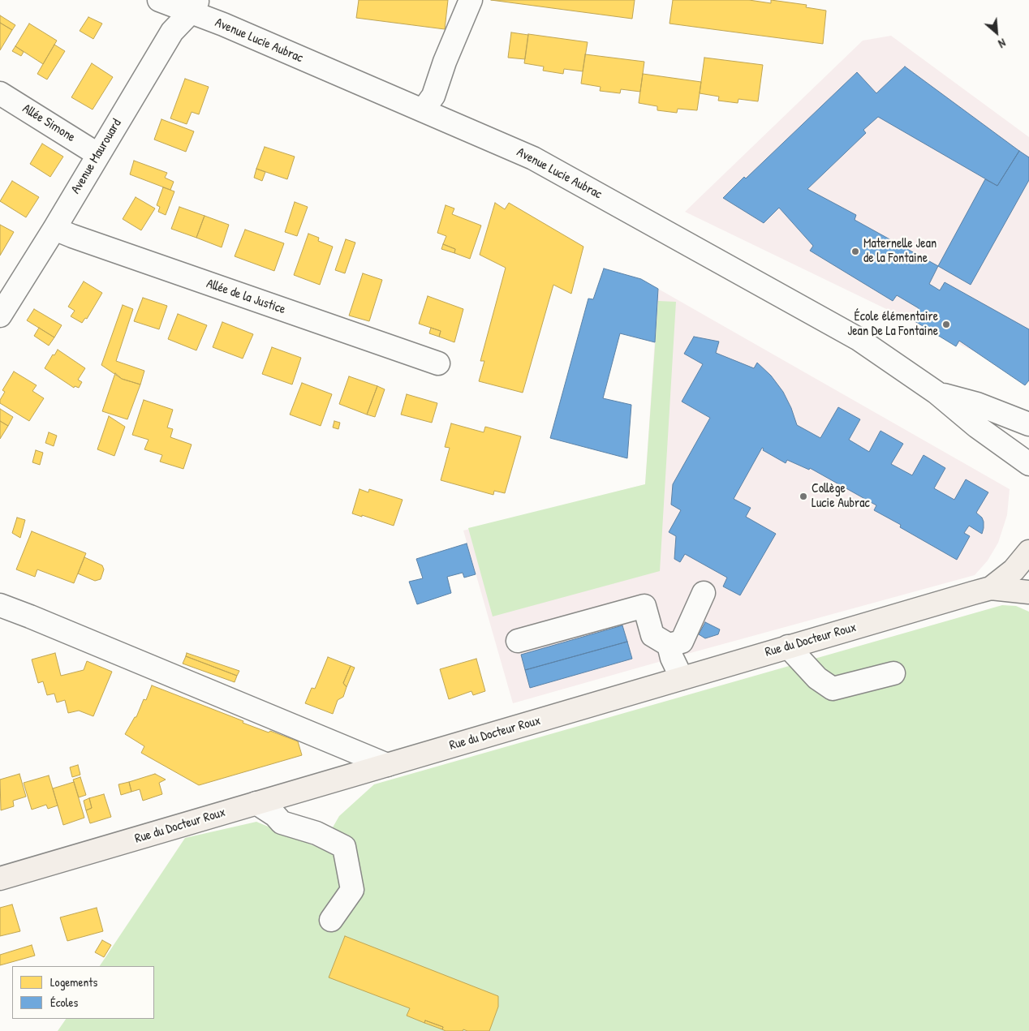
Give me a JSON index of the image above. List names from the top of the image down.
{
  "streets": {
    "main road": ["Rue du Docteur Roux"],
    "street": [
      "Avenue Lucie Aubrac",
      "Allée Simone",
      "Avenue Maurouard",
      "Allée de la Justice"
    ]
  },
  "crossings": [
    ["Avenue Lucie Aubrac", "Avenue Maurouard"],
    ["Allée Simone", "Avenue Maurouard"],
    ["Avenue Maurouard", "Allée de la Justice"]
  ],
  "places": ["Maternelle Jean de la Fontaine", "École élémentaire Jean De La Fontaine", "Collège Lucie Aubrac"],
  "legend": ["Logements", "Écoles"],
  "north": "bottom right"
}
